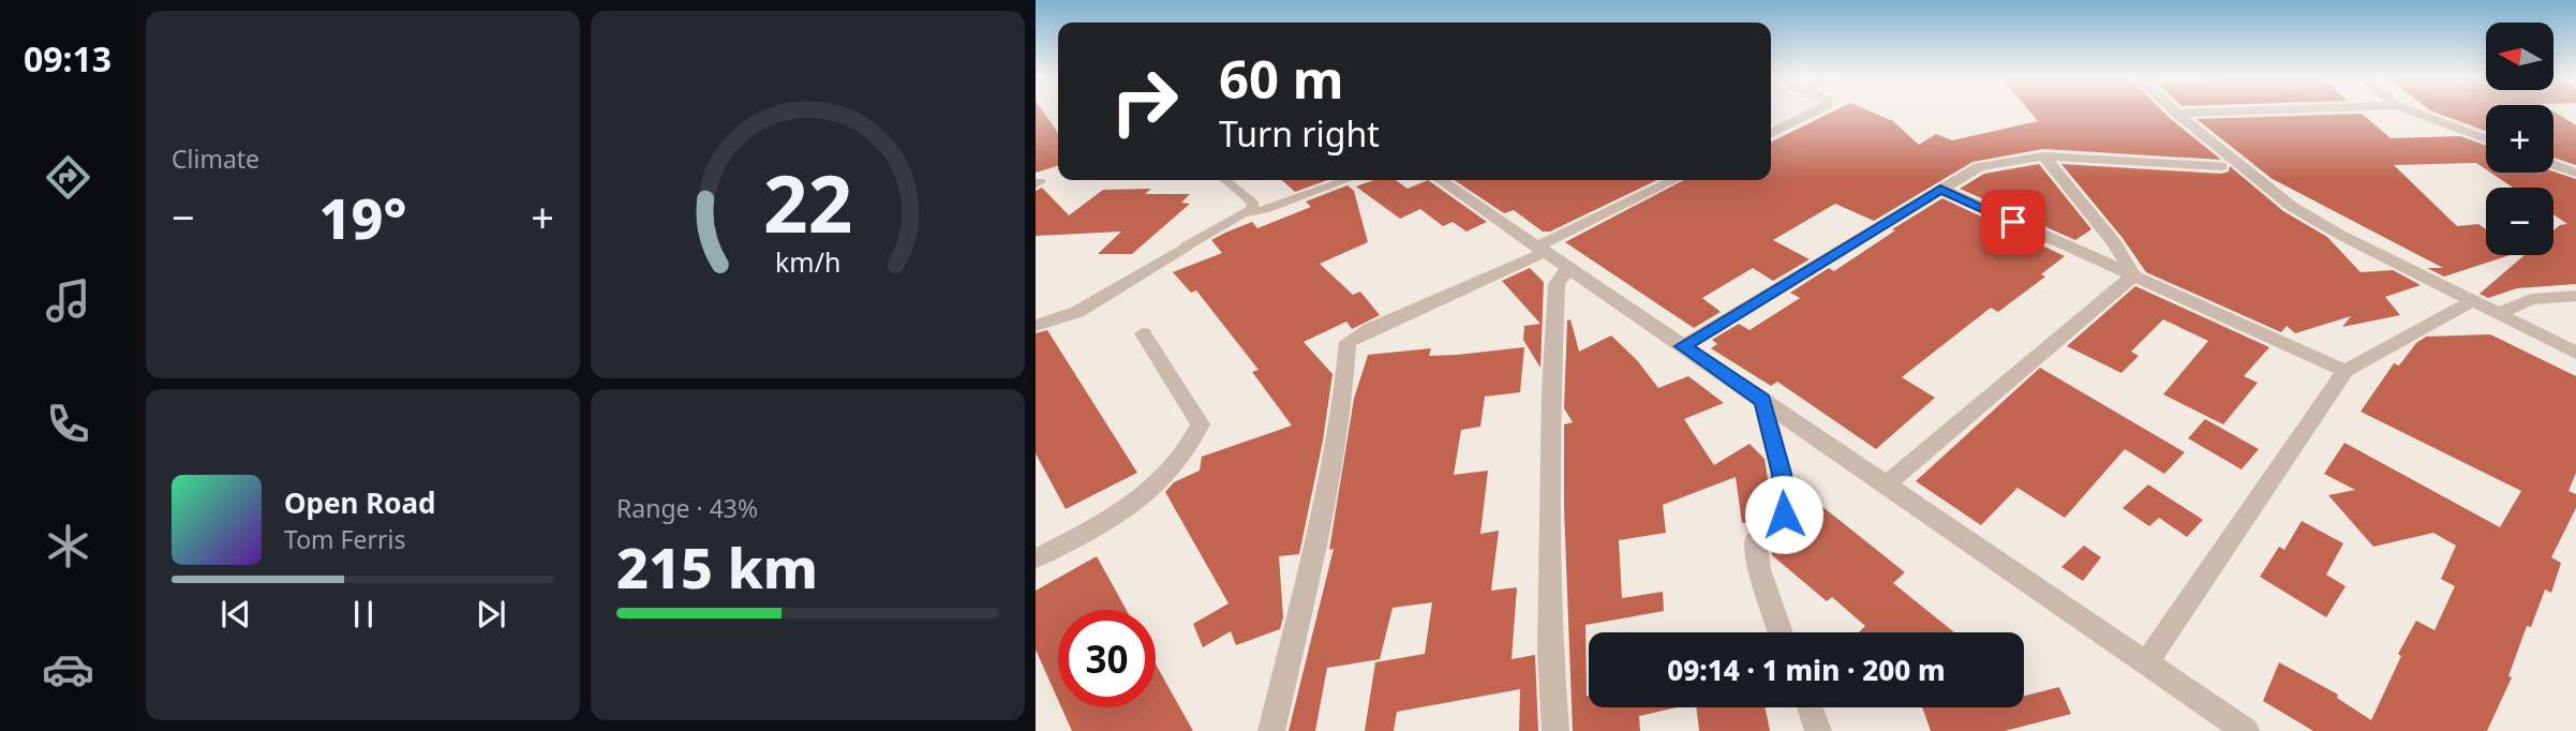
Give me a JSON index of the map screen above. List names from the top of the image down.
{
  "north": "left",
  "page": {
    "tabs": "09:13",
    "tile": [
      "Climate",
      ["Range · 43%", "215 km"]
    ],
    "map_buttons": ["+", "−"],
    "turn": ["60 m", "Turn right"],
    "heat": ["−", "19°", "+"],
    "song": ["Open Road", "Tom Ferris"],
    "limit": "30",
    "trip": "09:14 · 1 min · 200 m",
    "gauge": ["22", "km/h"]
  }
}
